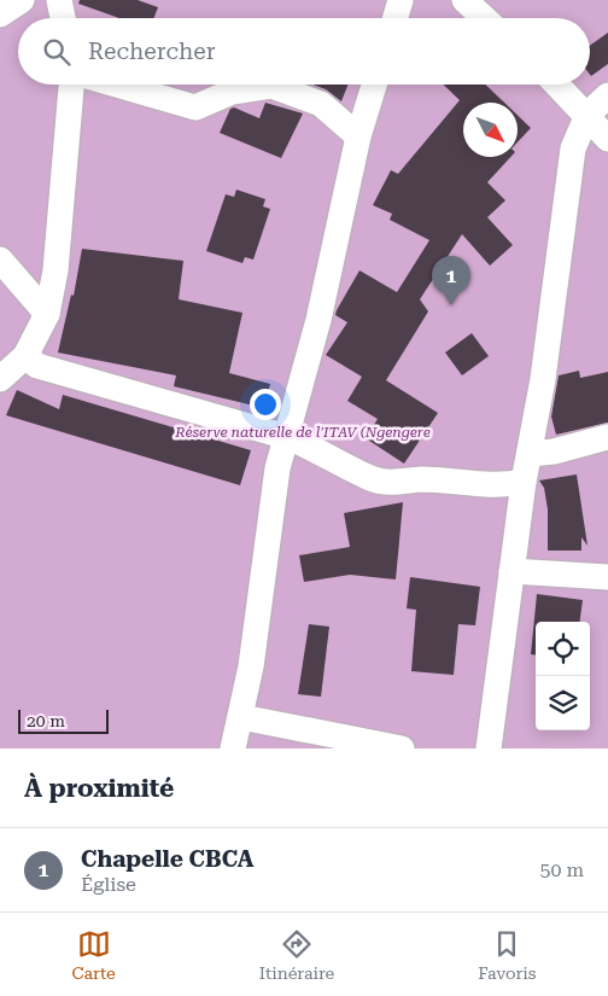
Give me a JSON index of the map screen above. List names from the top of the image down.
{
  "parks": ["Réserve naturelle de l'ITAV (Ngengere"],
  "scale_bar": "20 m",
  "north": "bottom right",
  "page": {
    "search": "Rechercher",
    "pins": "1",
    "scale": "20 m",
    "heading": "À proximité",
    "list": [
      {
        "mark": "1",
        "name": "Chapelle CBCA",
        "note": "Église",
        "value": "50 m"
      }
    ],
    "nav": ["Carte", "Itinéraire", "Favoris"]
  }
}
